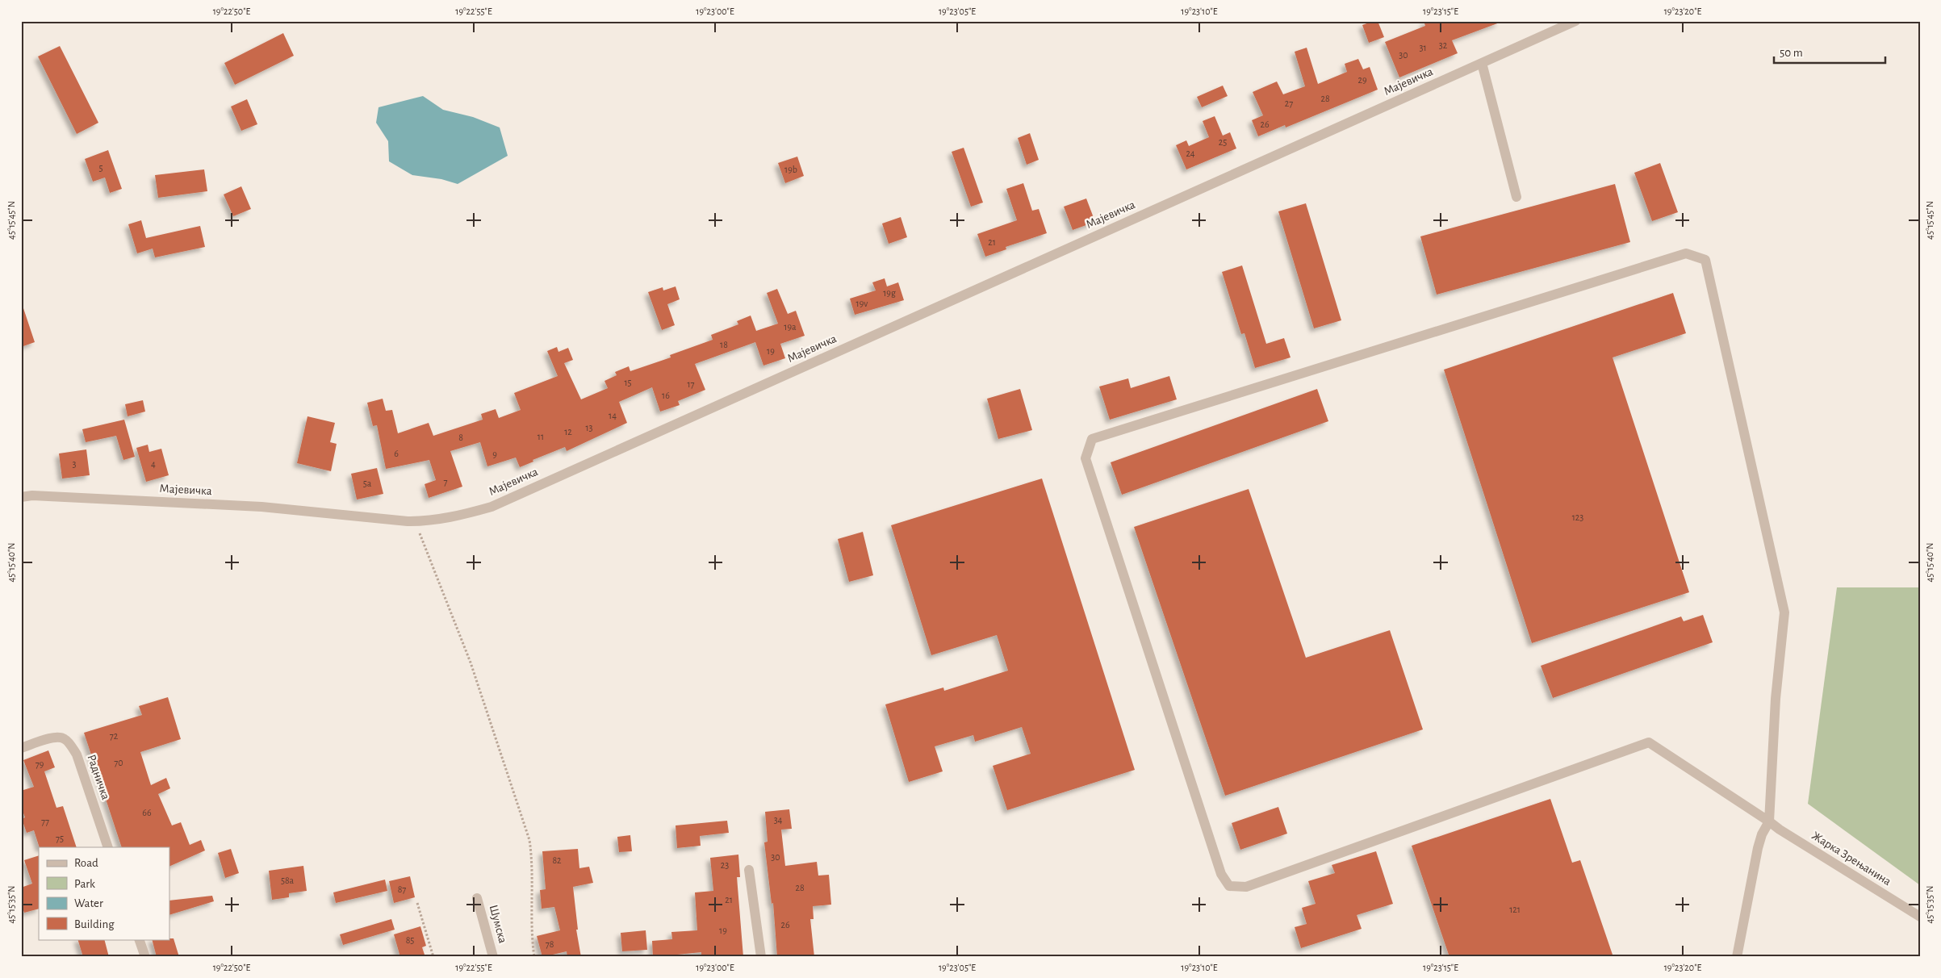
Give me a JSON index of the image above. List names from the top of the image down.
{
  "streets": {
    "street": [
      "Мајевичка",
      "Радничка",
      "Жарка Зрењанина",
      "Шумска"
    ]
  },
  "house_numbers": [
    "32",
    "31",
    "30",
    "29",
    "28",
    "27",
    "26",
    "25",
    "24",
    "5",
    "19b",
    "21",
    "19g",
    "19v",
    "19a",
    "18",
    "19",
    "15",
    "17",
    "16",
    "14",
    "13",
    "12",
    "11",
    "8",
    "6",
    "9",
    "3",
    "4",
    "7",
    "5a",
    "123",
    "72",
    "70",
    "79",
    "66",
    "34",
    "77",
    "75",
    "30",
    "82",
    "23",
    "58a",
    "28",
    "87",
    "21",
    "121",
    "26",
    "19",
    "85",
    "78"
  ],
  "legend": [
    "Road",
    "Park",
    "Water",
    "Building"
  ],
  "scale_bar": "50 m",
  "coordinates": [
    "19°22'50\"E",
    "19°22'55\"E",
    "19°23'00\"E",
    "19°23'05\"E",
    "19°23'10\"E",
    "19°23'15\"E",
    "19°23'20\"E",
    "45°15'45\"N",
    "45°15'40\"N",
    "45°15'35\"N"
  ]
}
